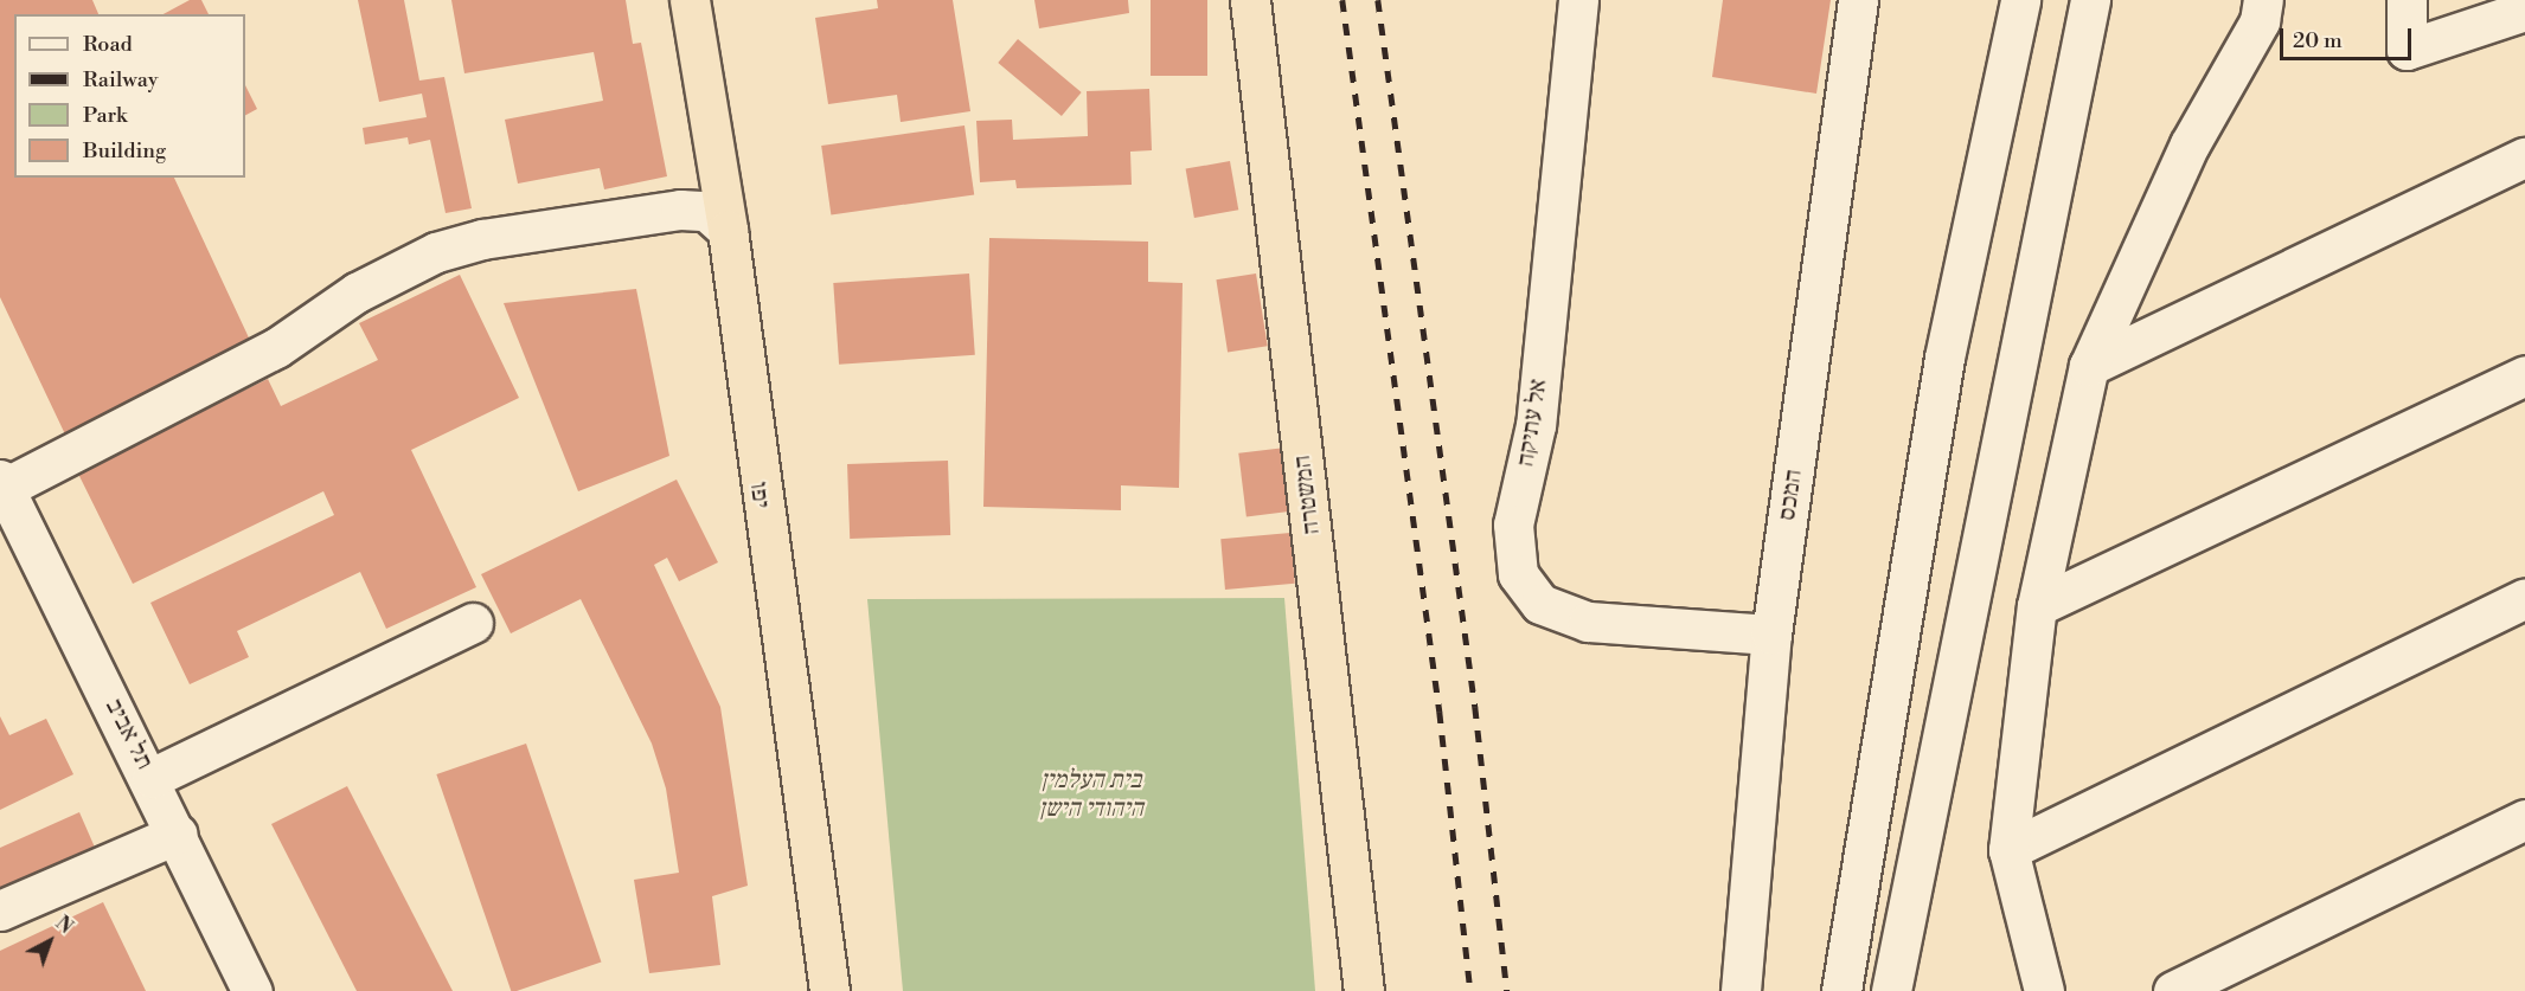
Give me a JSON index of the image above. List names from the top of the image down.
{
  "streets": {
    "highway": ["יפו", "המשטרה"],
    "street": ["אל עתיקה", "המכס", "תל אביב"]
  },
  "crossings": [
    ["אל עתיקה", "המכס"]
  ],
  "parks": ["בית העלמין היהודי הישן"],
  "legend": [
    "Road",
    "Railway",
    "Park",
    "Building"
  ],
  "scale_bar": "20 m",
  "north": "top right"
}
